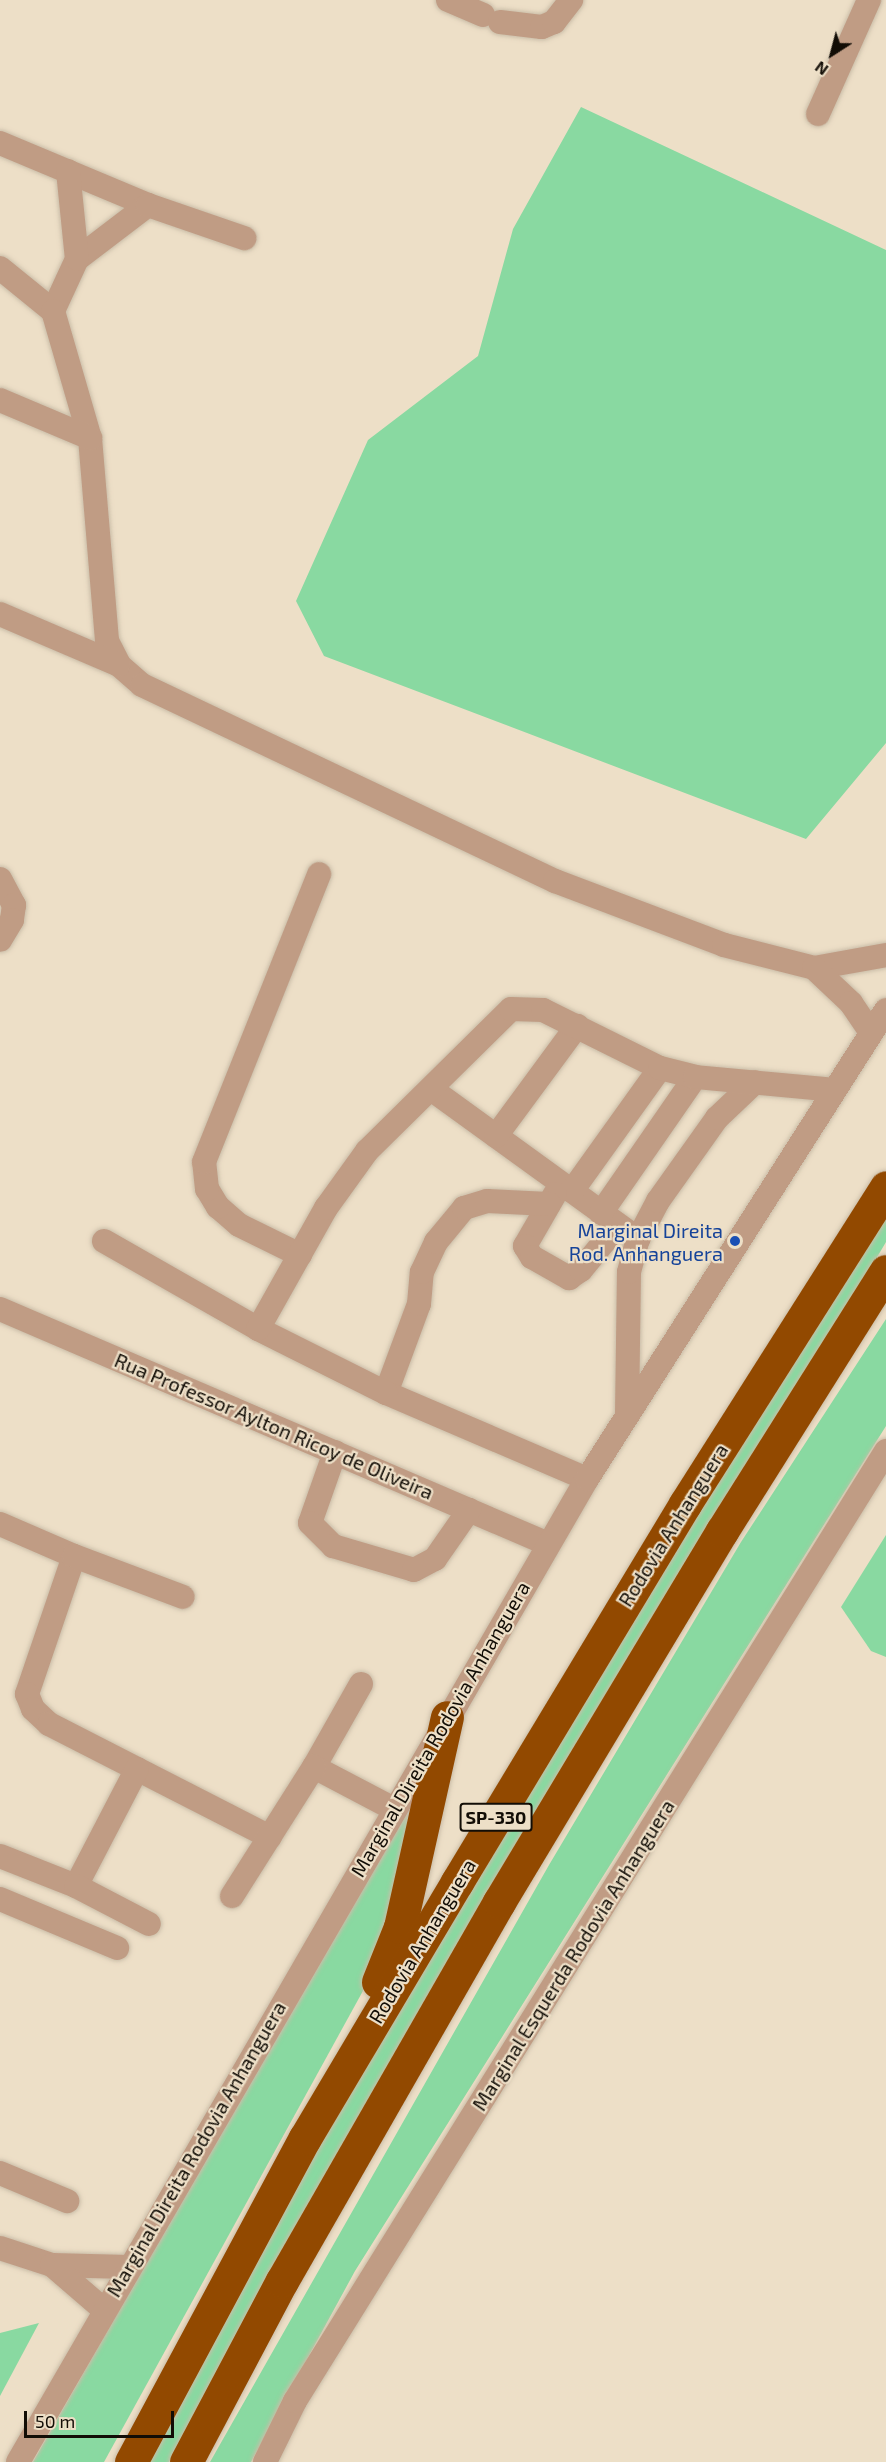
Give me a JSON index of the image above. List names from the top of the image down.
{
  "streets": {
    "highway": ["Rodovia Anhanguera", "SP-330"],
    "street": ["Rua Professor Aylton Ricoy de Oliveira", "Marginal Direita Rodovia Anhanguera", "Marginal Esquerda Rodovia Anhanguera"]
  },
  "crossings": [
    ["Rua Professor Aylton Ricoy de Oliveira", "Marginal Direita Rodovia Anhanguera"]
  ],
  "places": ["Marginal Direita Rod. Anhanguera"],
  "scale_bar": "50 m",
  "north": "bottom left"
}
